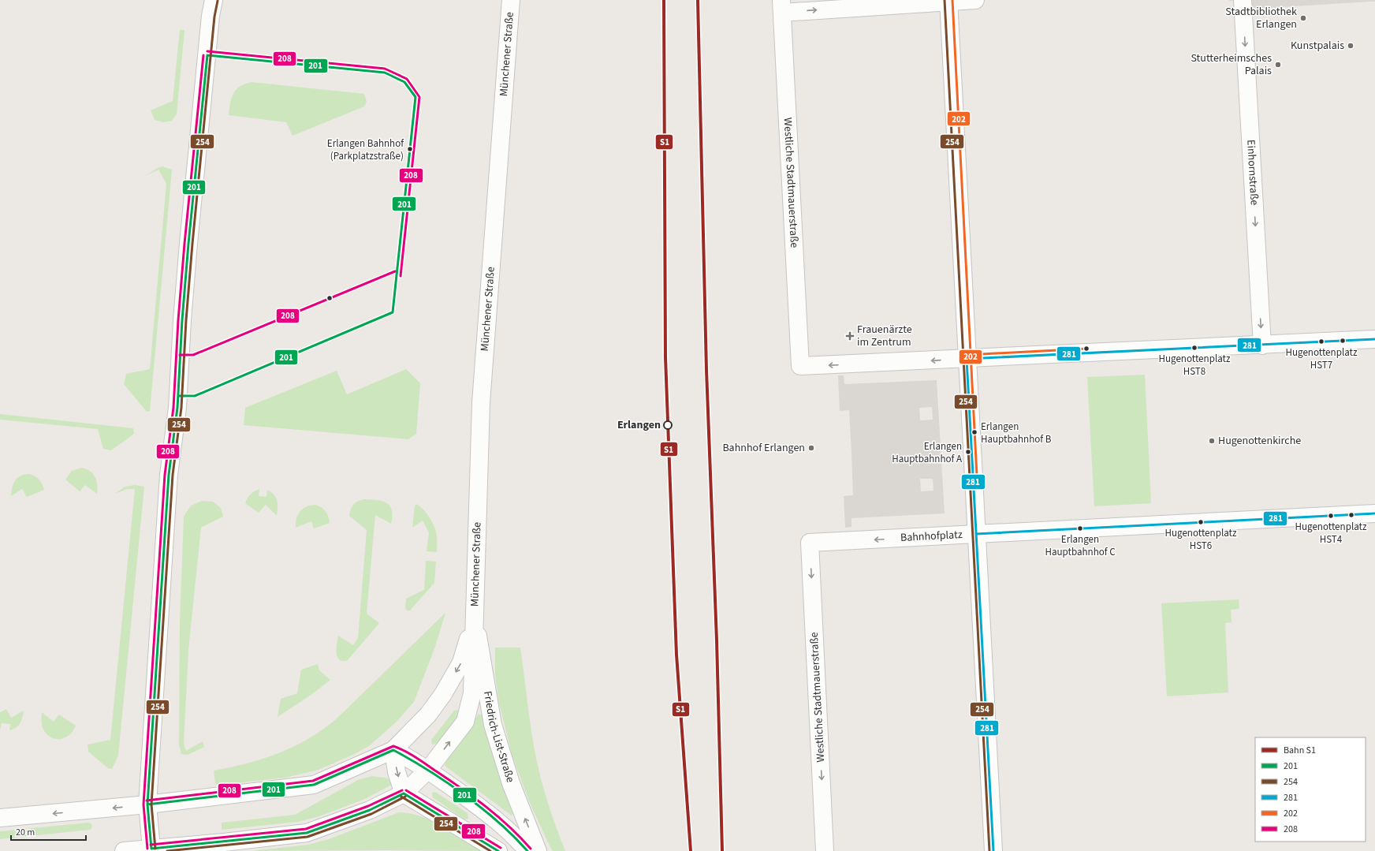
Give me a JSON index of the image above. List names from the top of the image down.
{
  "streets": {
    "street": [
      "Münchener Straße",
      "Einhornstraße",
      "Westliche Stadtmauerstraße",
      "Bahnhofplatz",
      "Friedrich-List-Straße"
    ]
  },
  "crossings": [
    ["Münchener Straße", "Friedrich-List-Straße"],
    ["Westliche Stadtmauerstraße", "Bahnhofplatz"]
  ],
  "one_way": ["Einhornstraße", "Friedrich-List-Straße"],
  "places": {
    "other": [
      "Stadtbibliothek Erlangen",
      "Kunstpalais",
      "Stutterheimsches Palais",
      "Erlangen Bahnhof (Parkplatzstraße)",
      "Hugenottenplatz HST7",
      "Hugenottenplatz HST8",
      "Erlangen",
      "Erlangen Hauptbahnhof B",
      "Hugenottenkirche",
      "Bahnhof Erlangen",
      "Erlangen Hauptbahnhof A",
      "Hugenottenplatz HST4",
      "Hugenottenplatz HST6",
      "Erlangen Hauptbahnhof C"
    ],
    "health": ["Frauenärzte im Zentrum"]
  },
  "lines": [
    "rail line S1",
    "transit line 254",
    "transit line 202",
    "transit line 208",
    "transit line 201",
    "transit line 281"
  ],
  "legend": [
    "Bahn S1",
    "201",
    "254",
    "281",
    "202",
    "208"
  ],
  "scale_bar": "20 m"
}
